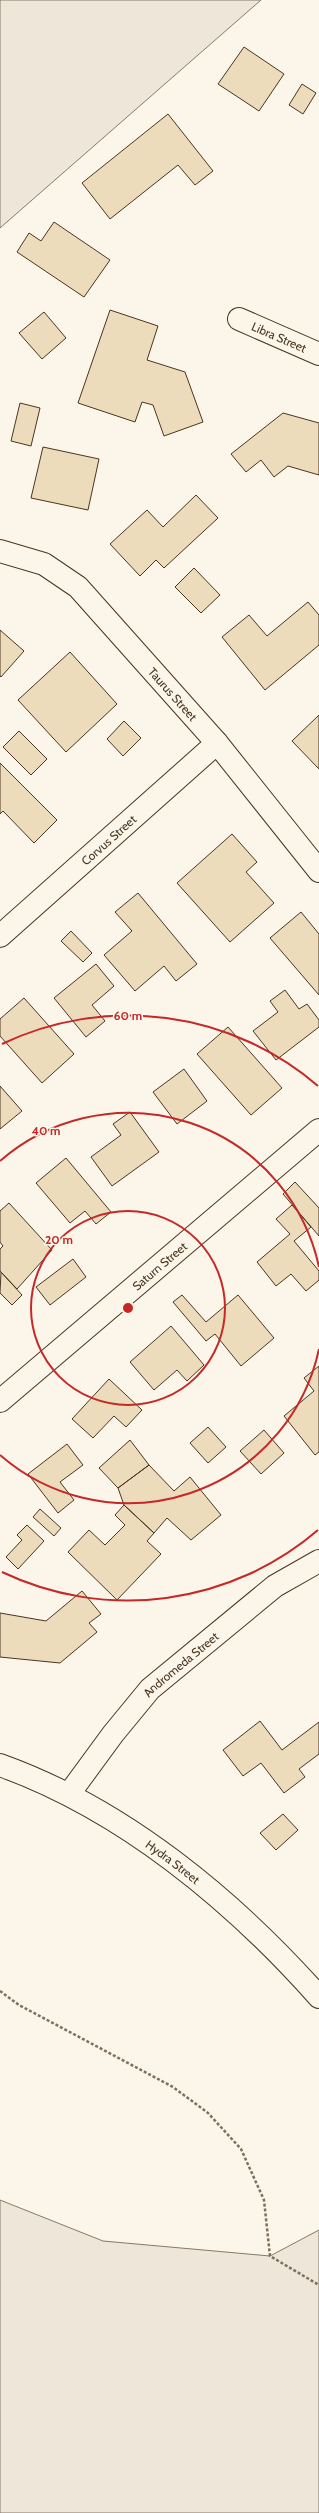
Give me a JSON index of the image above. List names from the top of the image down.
{
  "streets": {
    "street": [
      "Libra Street",
      "Taurus Street",
      "Corvus Street",
      "Saturn Street",
      "Andromeda Street",
      "Hydra Street"
    ]
  },
  "crossings": [
    ["Taurus Street", "Corvus Street"],
    ["Andromeda Street", "Hydra Street"]
  ],
  "rings": ["60 m", "40 m", "20 m"]
}
